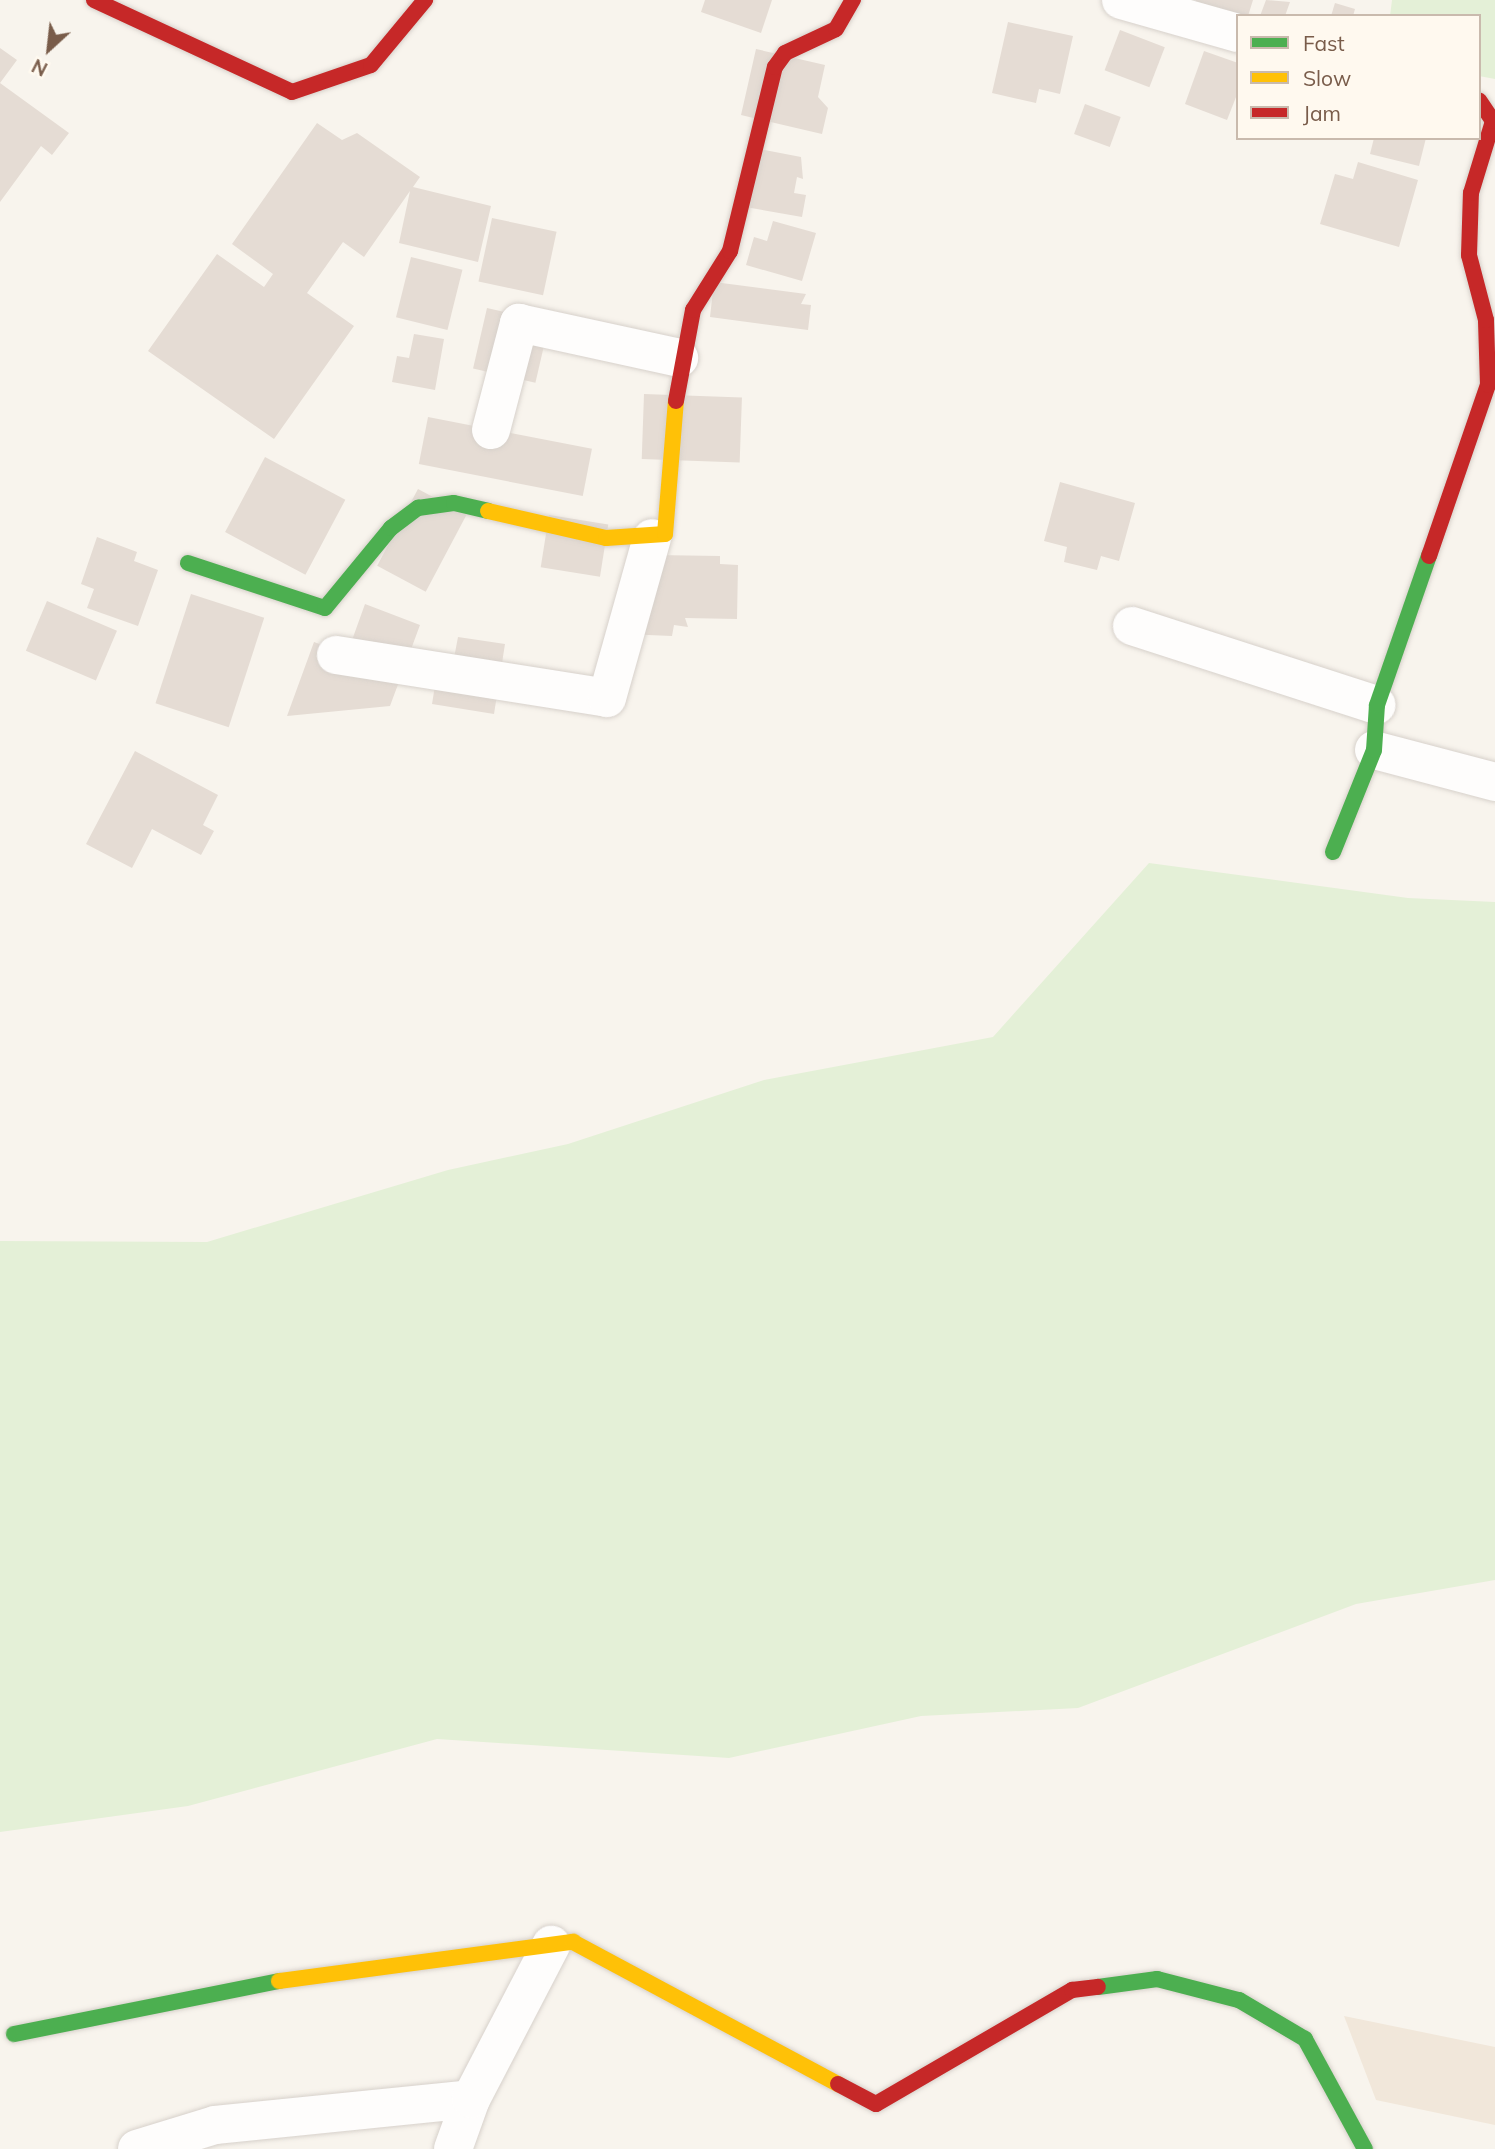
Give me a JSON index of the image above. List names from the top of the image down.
{
  "legend": ["Fast", "Slow", "Jam"],
  "north": "bottom left"
}
